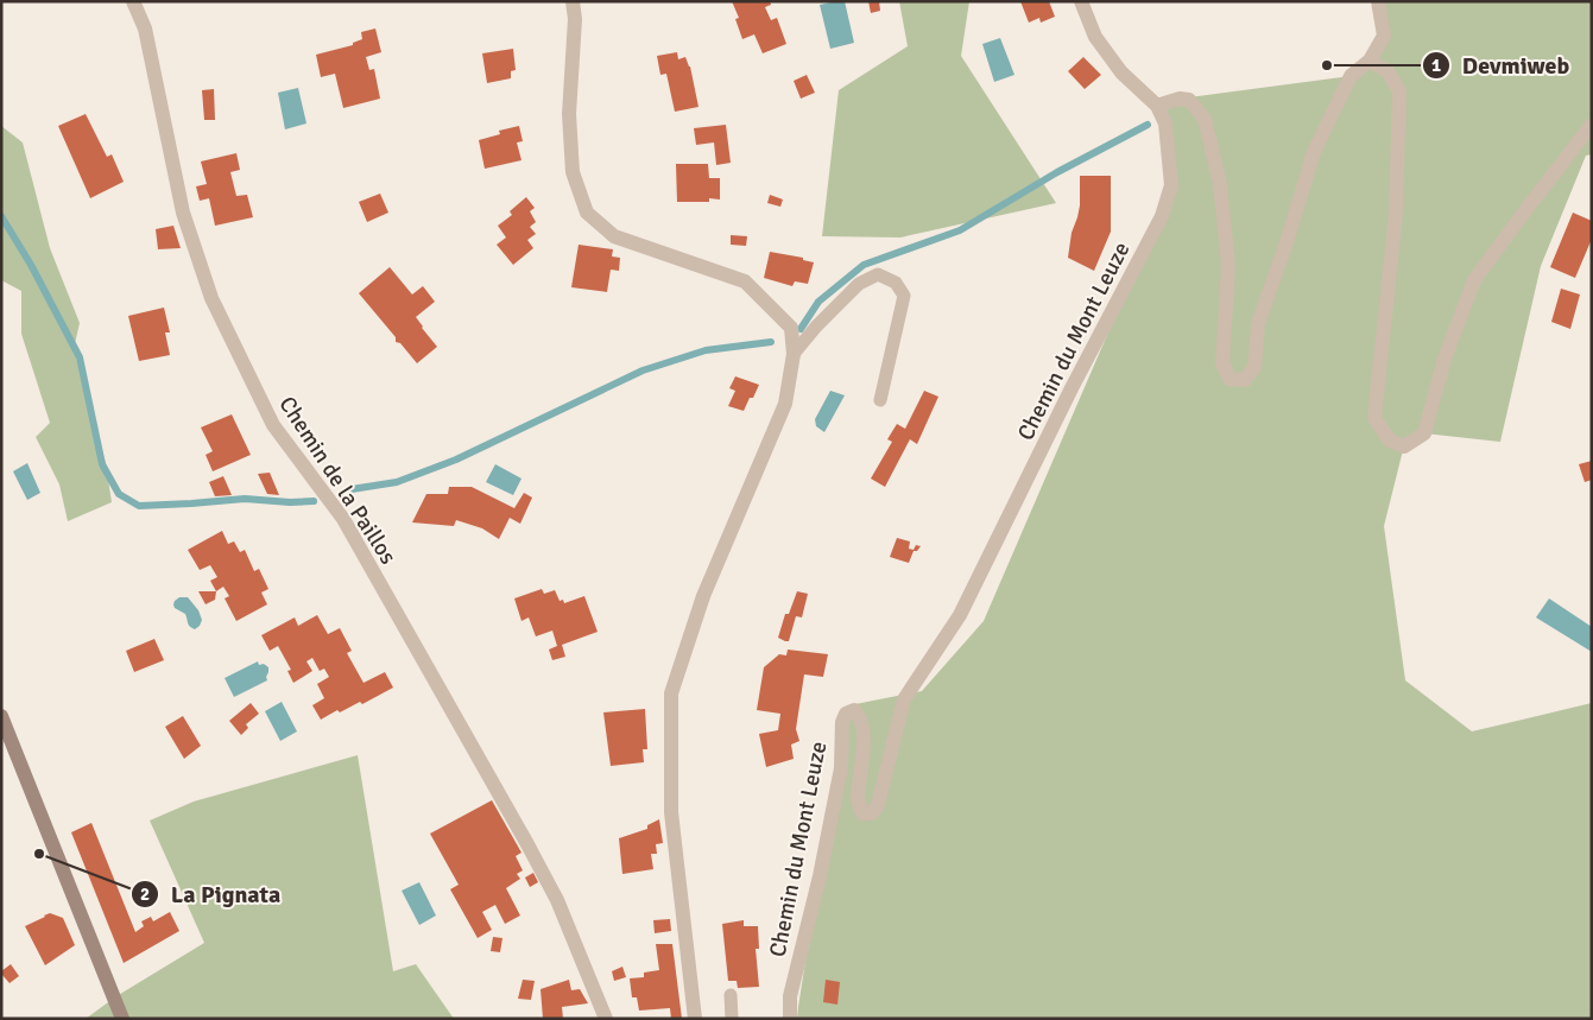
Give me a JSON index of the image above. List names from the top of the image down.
{
  "streets": {
    "street": ["Chemin du Mont Leuze", "Chemin de la Paillos"]
  },
  "places": ["Devmiweb", "La Pignata"]
}
